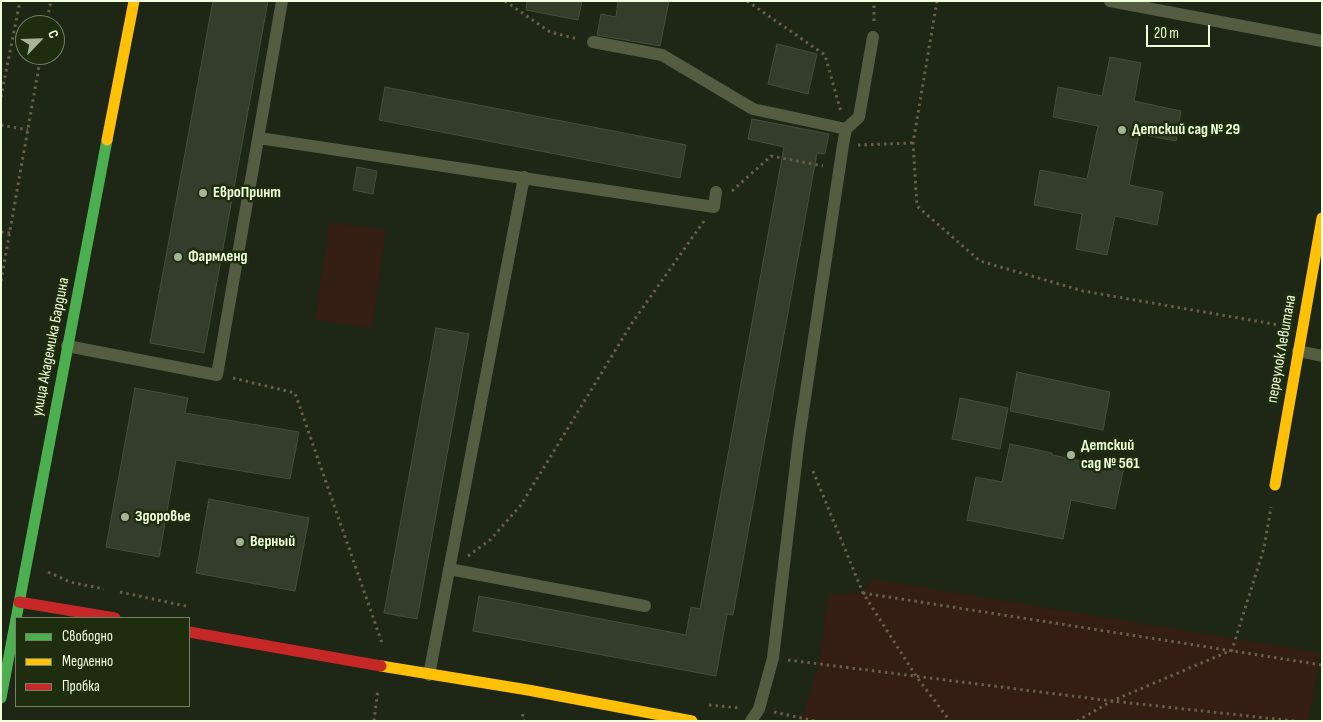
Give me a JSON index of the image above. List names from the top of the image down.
{
  "streets": {
    "street": ["улица Академика Бардина", "переулок Левитана"]
  },
  "places": [
    "Детский сад № 29",
    "ЕвроПринт",
    "Фармленд",
    "Детский сад № 561",
    "Здоровье",
    "Верный"
  ],
  "legend": ["Свободно", "Медленно", "Пробка"],
  "scale_bar": "20 m",
  "north": "top right"
}
